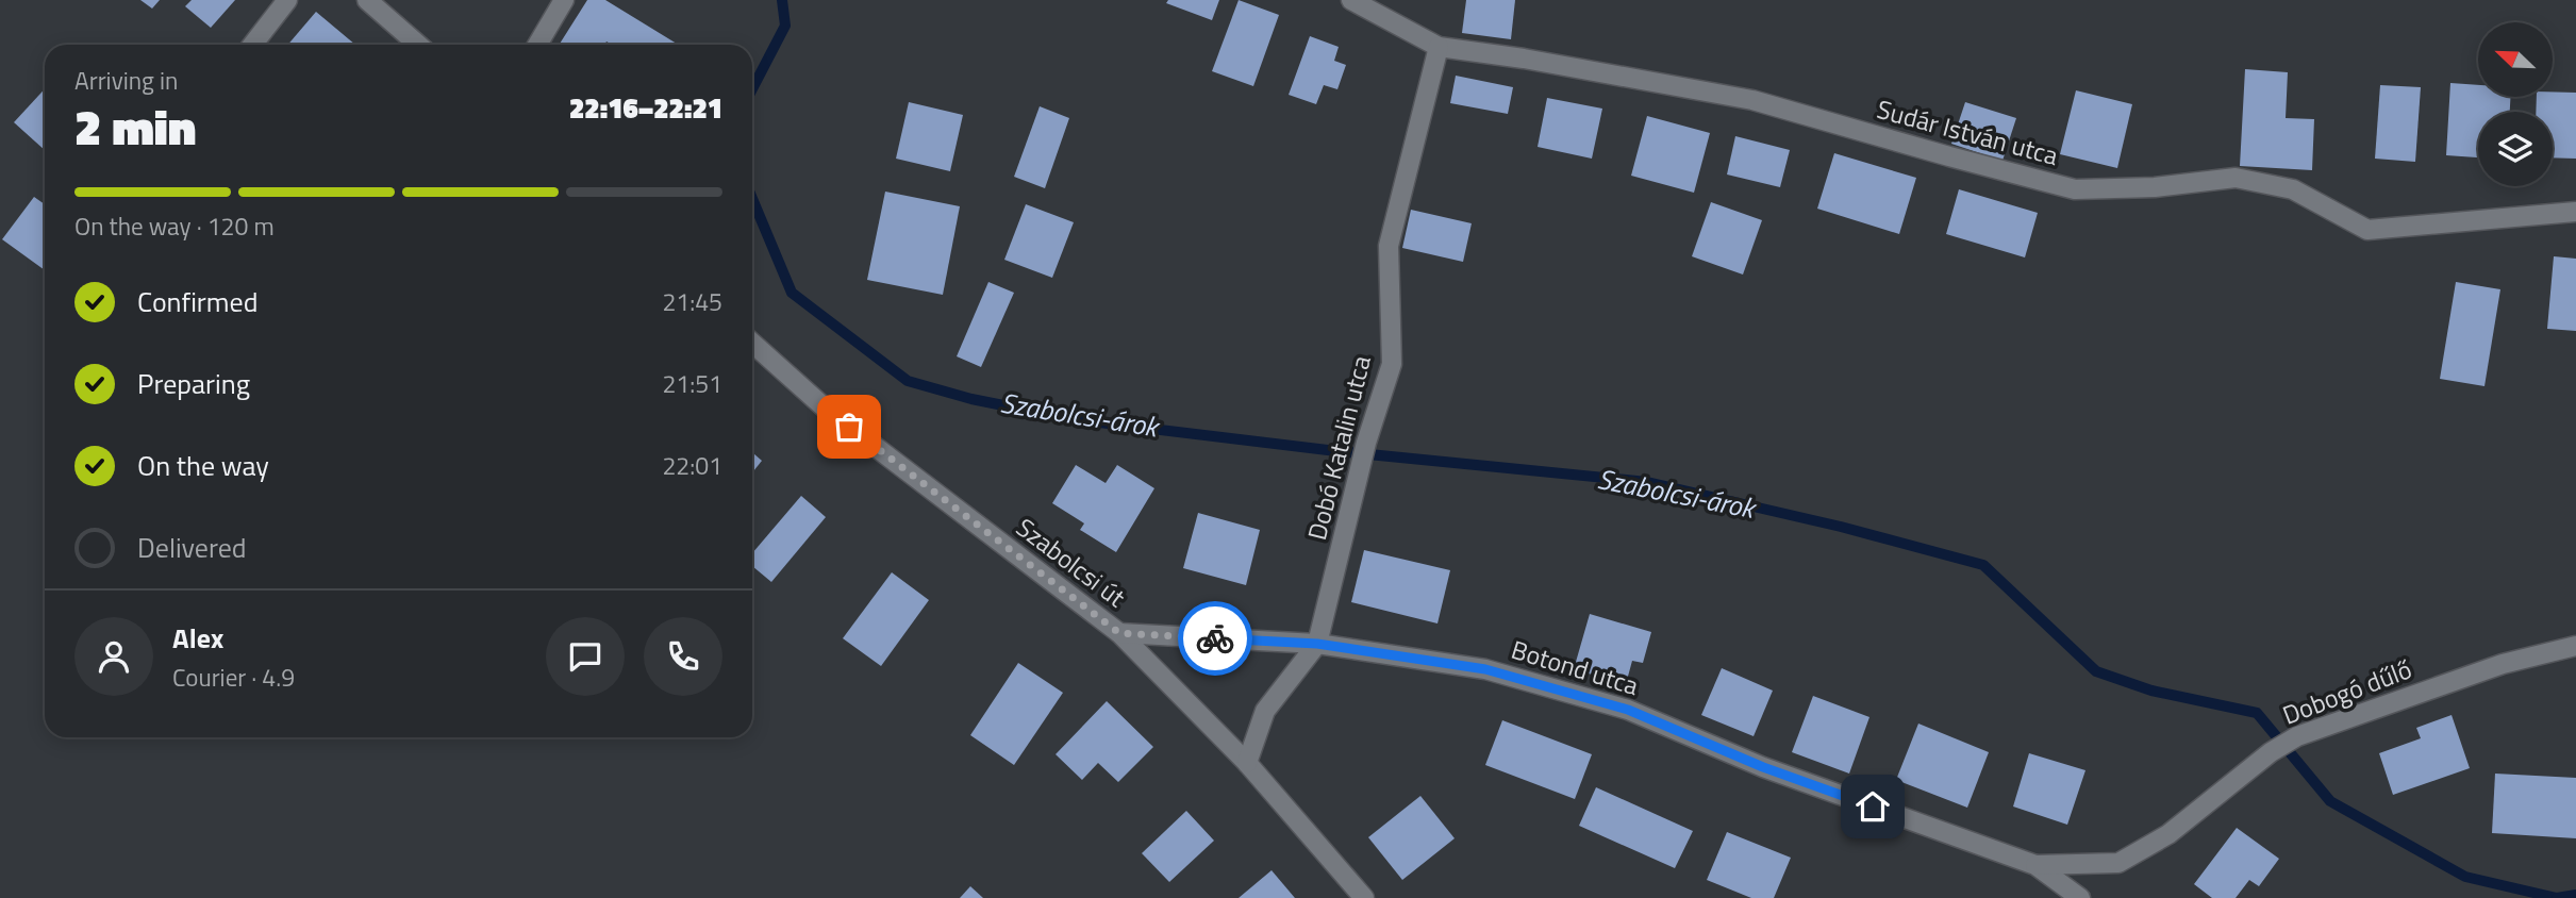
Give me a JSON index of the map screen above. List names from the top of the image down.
{
  "streets": {
    "street": [
      "Sudár István utca",
      "Dobó Katalin utca",
      "Szabolcsi út",
      "Botond utca",
      "Dobogó dűlő"
    ]
  },
  "crossings": [
    ["Sudár István utca", "Dobó Katalin utca"],
    ["Dobó Katalin utca", "Botond utca"],
    ["Szabolcsi út", "Botond utca"],
    ["Botond utca", "Dobogó dűlő"]
  ],
  "water": ["Szabolcsi-árok"],
  "north": "top left",
  "page": {
    "heading": ["2 min", "Arriving in", "22:16–22:21"],
    "panel": ["Alex", "Courier · 4.9"],
    "bar": "On the way · 120 m",
    "list": [
      ["Confirmed", "21:45"],
      ["Preparing", "21:51"],
      ["On the way", "22:01"],
      "Delivered"
    ]
  }
}
